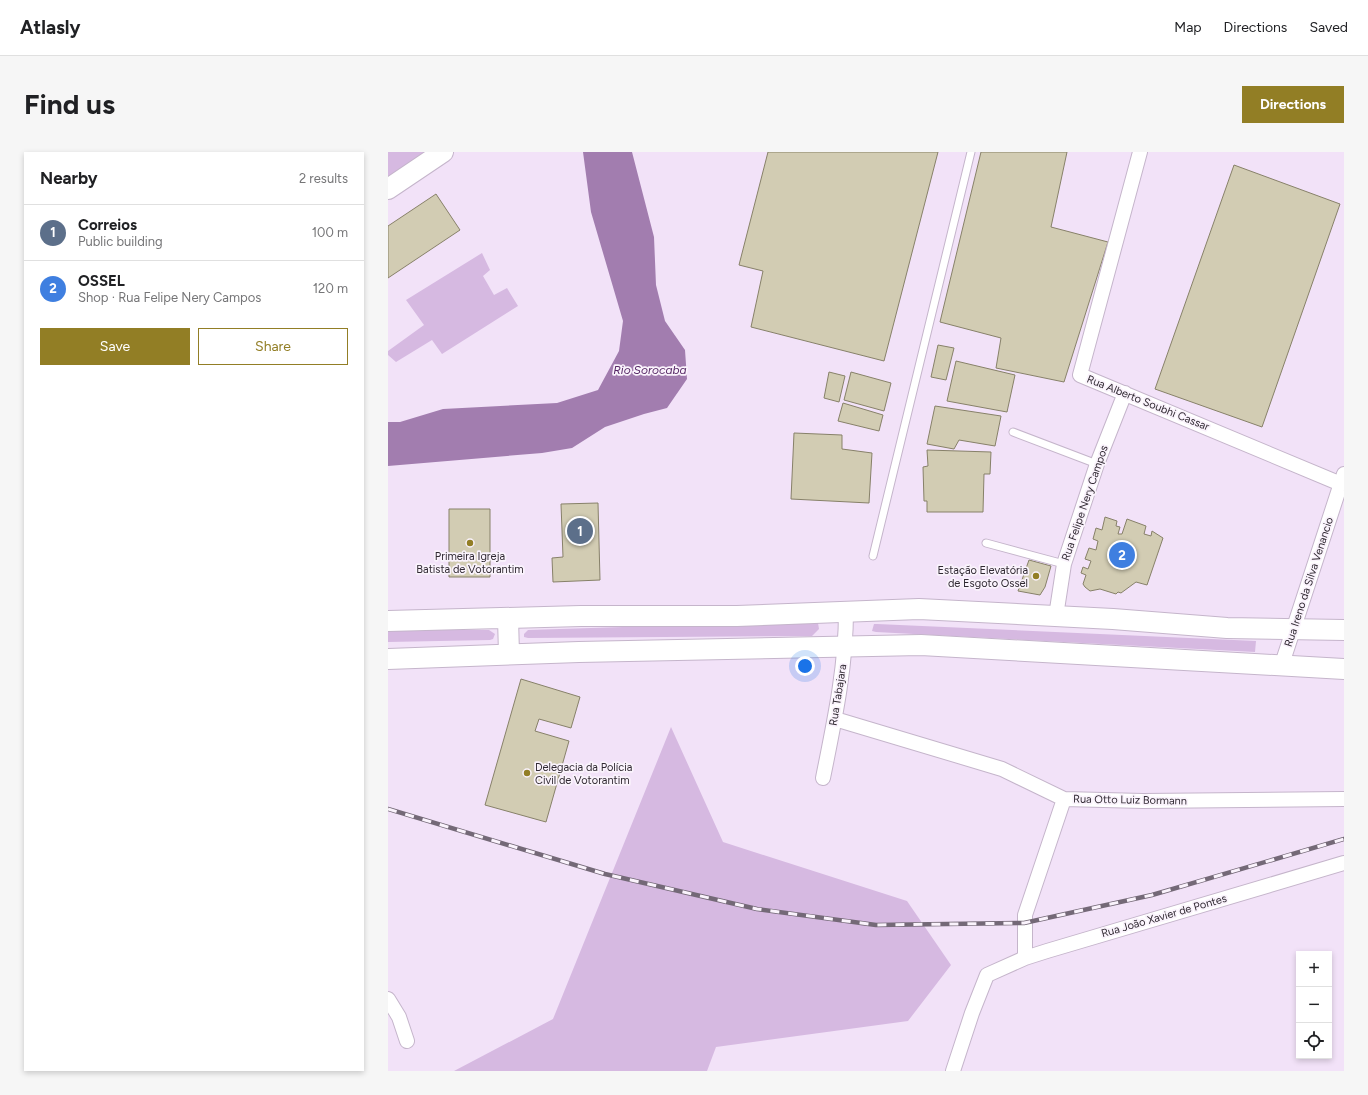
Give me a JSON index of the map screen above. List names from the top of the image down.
{
  "streets": {
    "street": [
      "Rua Alberto Soubhi Cassar",
      "Rua Felipe Nery Campos",
      "Rua Ireno da Silva Venancio",
      "Rua Tabajara",
      "Rua Otto Luiz Bormann",
      "Rua João Xavier de Pontes"
    ]
  },
  "crossings": [
    ["Rua Alberto Soubhi Cassar", "Rua Felipe Nery Campos"],
    ["Rua Alberto Soubhi Cassar", "Rua Ireno da Silva Venancio"],
    ["Rua Tabajara", "Rua Otto Luiz Bormann"]
  ],
  "water": ["Rio Sorocaba"],
  "places": ["Primeira Igreja Batista de Votorantim", "Estação Elevatória de Esgoto Ossel", "Delegacia da Polícia Civil de Votorantim"],
  "page": {
    "header": "Atlasly",
    "nav": ["Map", "Directions", "Saved"],
    "buttons": [
      "Directions",
      ["Save", "Share"]
    ],
    "title": "Find us",
    "heading": ["Nearby", "2 results"],
    "list": [
      {
        "mark": "1",
        "name": "Correios",
        "note": "Public building",
        "value": "100 m"
      },
      {
        "mark": "2",
        "name": "OSSEL",
        "note": "Shop · Rua Felipe Nery Campos",
        "value": "120 m"
      }
    ],
    "pins": ["1", "2"],
    "map_buttons": ["+", "−"]
  }
}
